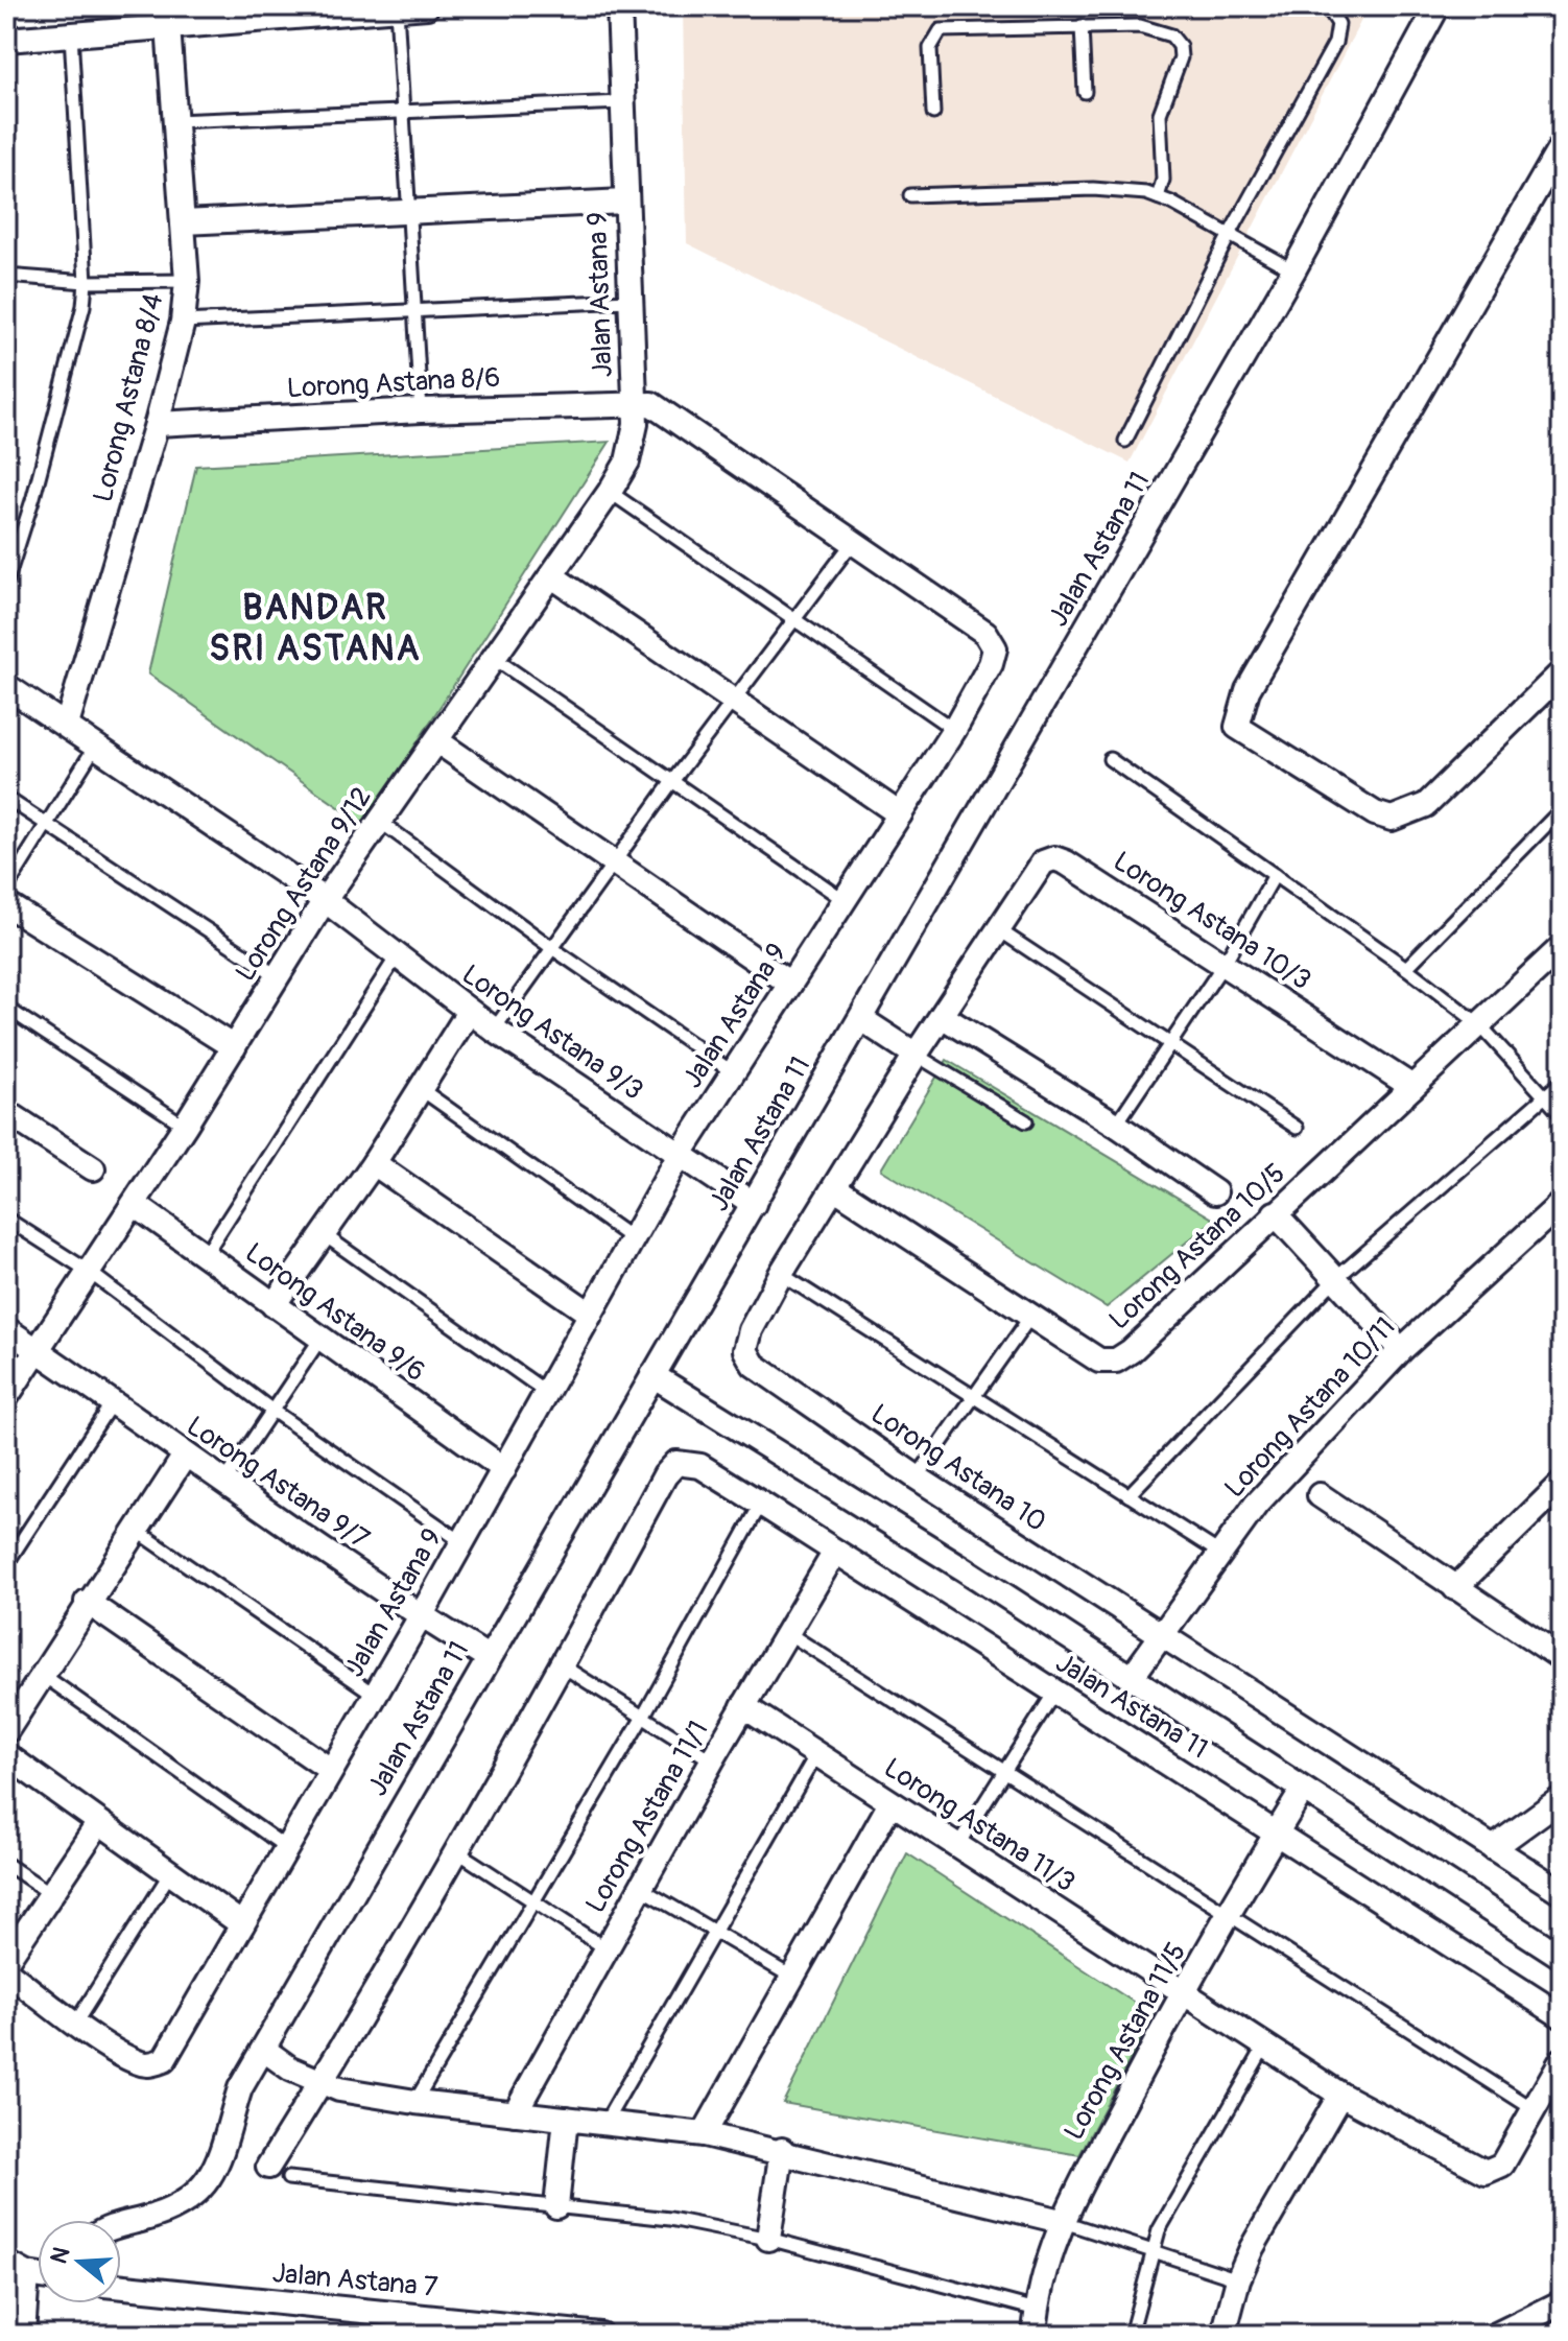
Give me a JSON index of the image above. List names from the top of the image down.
{
  "streets": {
    "street": [
      "Jalan Astana 9",
      "Lorong Astana 8/6",
      "Lorong Astana 8/4",
      "Jalan Astana 11",
      "Lorong Astana 9/12",
      "Lorong Astana 10/3",
      "Lorong Astana 9/3",
      "Lorong Astana 10/5",
      "Lorong Astana 9/6",
      "Lorong Astana 10/11",
      "Lorong Astana 10",
      "Lorong Astana 9/7",
      "Lorong Astana 11/1",
      "Lorong Astana 11/3",
      "Lorong Astana 11/5",
      "Jalan Astana 7"
    ]
  },
  "crossings": [
    ["Jalan Astana 9", "Lorong Astana 8/6"],
    ["Jalan Astana 9", "Lorong Astana 9/12"],
    ["Jalan Astana 9", "Lorong Astana 9/3"],
    ["Jalan Astana 9", "Lorong Astana 9/6"],
    ["Jalan Astana 9", "Lorong Astana 9/7"],
    ["Lorong Astana 8/6", "Lorong Astana 8/4"],
    ["Lorong Astana 8/6", "Lorong Astana 9/12"],
    ["Lorong Astana 8/4", "Lorong Astana 9/3"],
    ["Jalan Astana 11", "Lorong Astana 9/3"],
    ["Jalan Astana 11", "Lorong Astana 9/7"],
    ["Jalan Astana 11", "Lorong Astana 11/1"],
    ["Jalan Astana 11", "Lorong Astana 11/5"],
    ["Lorong Astana 9/12", "Lorong Astana 9/3"],
    ["Lorong Astana 9/12", "Lorong Astana 9/6"],
    ["Lorong Astana 9/12", "Lorong Astana 9/7"],
    ["Lorong Astana 10/3", "Lorong Astana 10/5"],
    ["Lorong Astana 10/3", "Lorong Astana 10"],
    ["Lorong Astana 10/5", "Lorong Astana 10"],
    ["Lorong Astana 10/11", "Lorong Astana 10"],
    ["Lorong Astana 11/1", "Lorong Astana 11/3"],
    ["Lorong Astana 11/3", "Lorong Astana 11/5"]
  ],
  "districts": ["BANDAR SRI ASTANA"],
  "north": "left"
}
